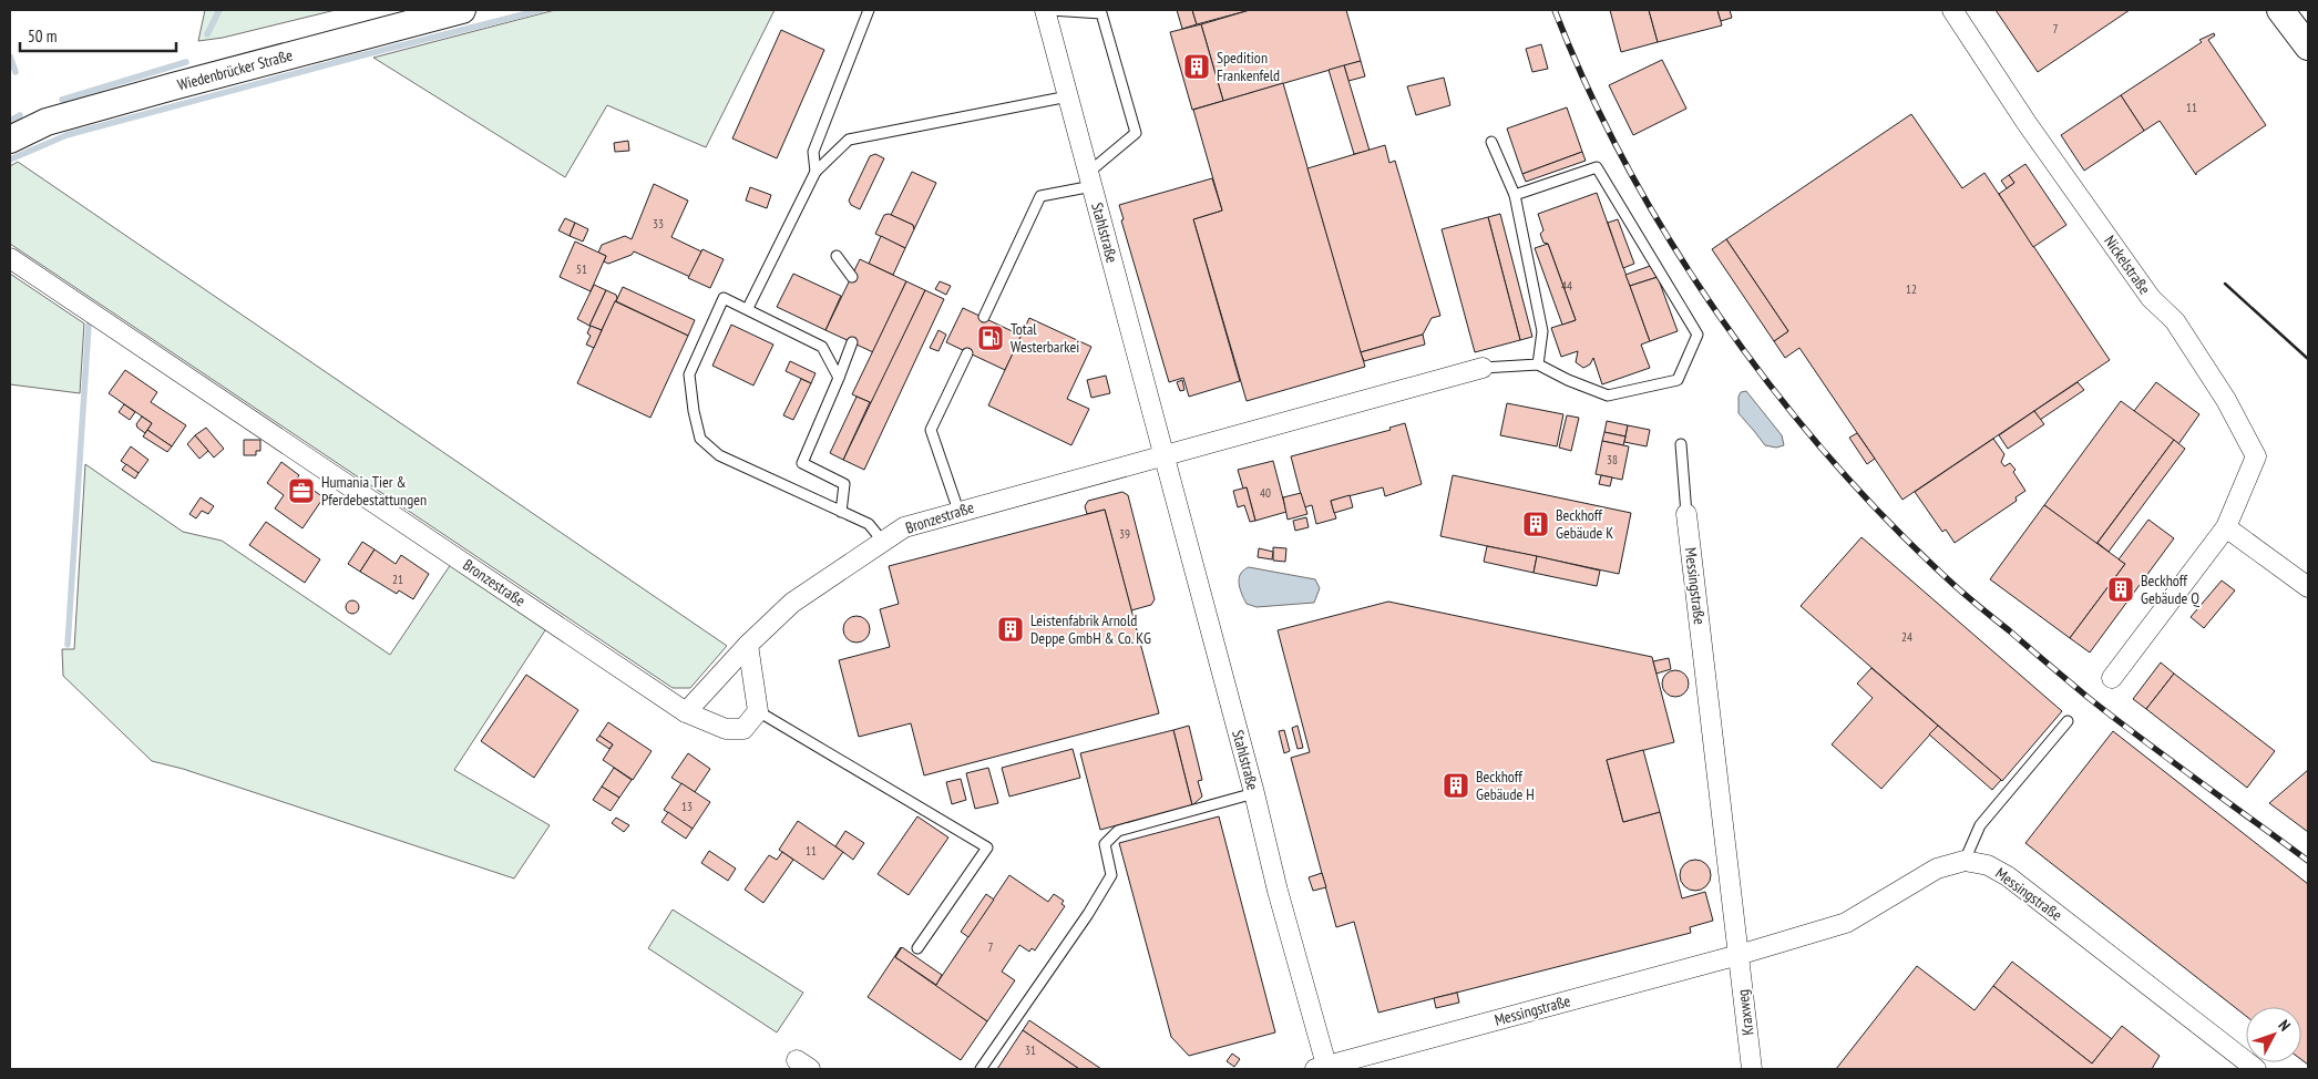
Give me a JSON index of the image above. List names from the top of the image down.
{
  "streets": {
    "main road": ["Wiedenbrücker Straße"],
    "street": [
      "Stahlstraße",
      "Nickelstraße",
      "Bronzestraße",
      "Messingstraße",
      "Kraxweg"
    ]
  },
  "crossings": [
    ["Stahlstraße", "Bronzestraße"],
    ["Stahlstraße", "Messingstraße"],
    ["Messingstraße", "Kraxweg"]
  ],
  "places": {
    "building": [
      "Spedition Frankenfeld",
      "Beckhoff Gebäude K",
      "Beckhoff Gebäude Q",
      "Leistenfabrik Arnold Deppe GmbH & Co. KG",
      "Beckhoff Gebäude H"
    ],
    "fuel station": ["Total Westerbarkei"],
    "office": ["Humania Tier & Pferdebestattungen"]
  },
  "house_numbers": [
    "7",
    "11",
    "33",
    "51",
    "44",
    "12",
    "38",
    "40",
    "39",
    "21",
    "24",
    "13",
    "11",
    "7",
    "31"
  ],
  "scale_bar": "50 m",
  "north": "top right"
}
